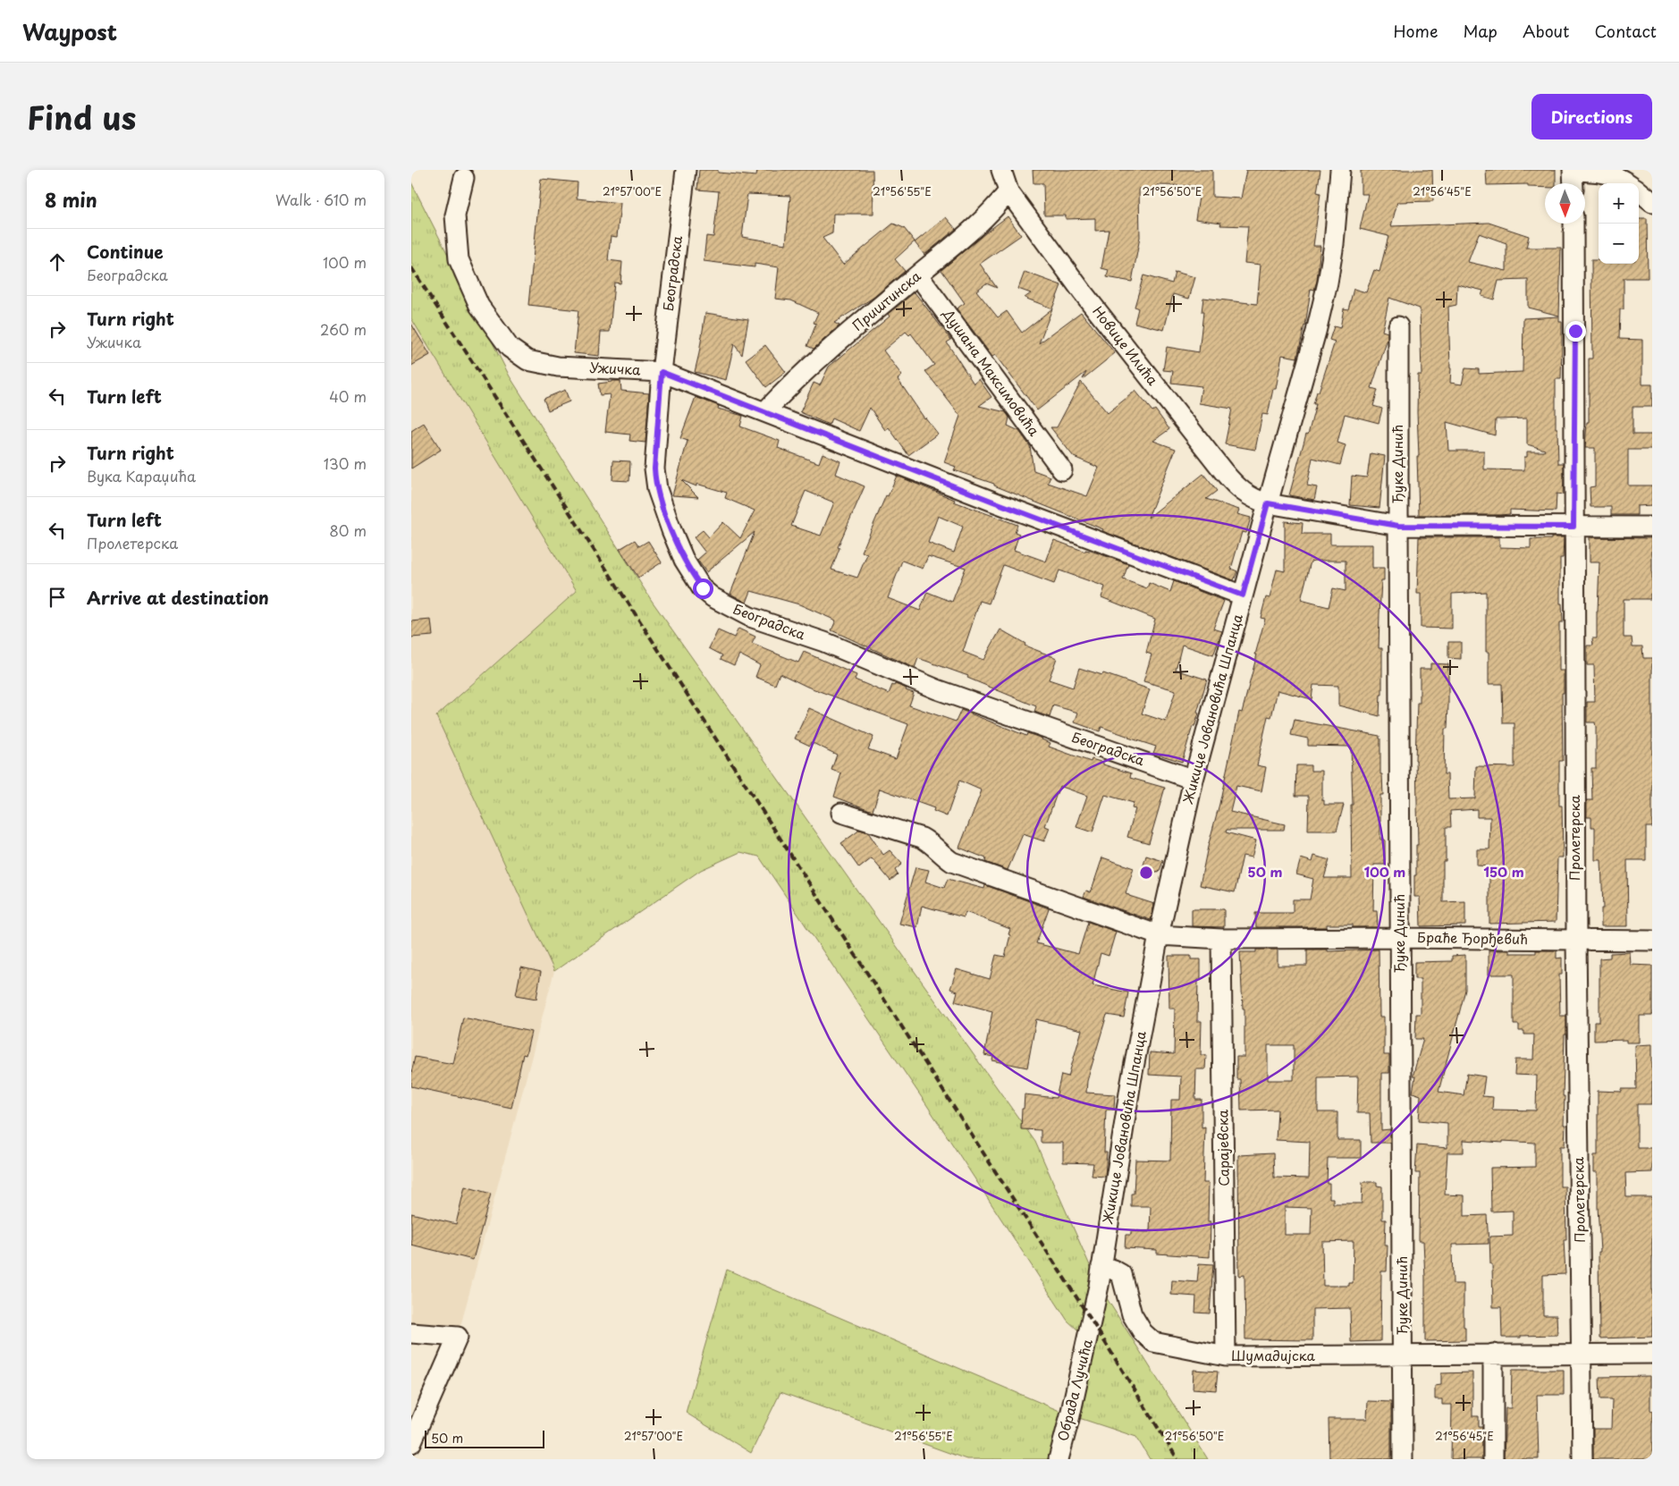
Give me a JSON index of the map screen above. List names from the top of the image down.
{
  "streets": {
    "street": [
      "Београдска",
      "Приштинска",
      "Новице Илића",
      "Ужичка",
      "Душана Максимовића",
      "Ђуке Динић",
      "Жикице Јовановића Шпанца",
      "Пролетерска",
      "Браће Ђорђевић",
      "Сарајевска",
      "Шумадијска",
      "Обрада Лучића"
    ]
  },
  "crossings": [
    ["Београдска", "Ужичка"],
    ["Београдска", "Жикице Јовановића Шпанца"],
    ["Приштинска", "Новице Илића"],
    ["Приштинска", "Ужичка"],
    ["Приштинска", "Душана Максимовића"],
    ["Новице Илића", "Ђуке Динић"],
    ["Новице Илића", "Жикице Јовановића Шпанца"],
    ["Новице Илића", "Пролетерска"],
    ["Ужичка", "Жикице Јовановића Шпанца"],
    ["Ђуке Динић", "Браће Ђорђевић"],
    ["Ђуке Динић", "Шумадијска"],
    ["Жикице Јовановића Шпанца", "Браће Ђорђевић"],
    ["Жикице Јовановића Шпанца", "Шумадијска"],
    ["Жикице Јовановића Шпанца", "Обрада Лучића"],
    ["Пролетерска", "Браће Ђорђевић"],
    ["Пролетерска", "Шумадијска"],
    ["Браће Ђорђевић", "Сарајевска"],
    ["Сарајевска", "Шумадијска"]
  ],
  "scale_bar": "50 m",
  "north": "bottom",
  "page": {
    "header": "Waypost",
    "nav": [
      "Home",
      "Map",
      "About",
      "Contact"
    ],
    "title": "Find us",
    "buttons": "Directions",
    "heading": ["8 min", "Walk · 610 m"],
    "map_buttons": ["+", "−"],
    "list": [
      ["Continue", "Београдска", "100 m"],
      ["Turn right", "Ужичка", "260 m"],
      ["Turn left", "40 m"],
      ["Turn right", "Вука Караџића", "130 m"],
      ["Turn left", "Пролетерска", "80 m"],
      "Arrive at destination"
    ],
    "scale": "50 m"
  },
  "coordinates": [
    "21°57'00\"E",
    "21°56'55\"E",
    "21°56'50\"E",
    "21°56'45\"E"
  ],
  "rings": ["50 m", "100 m", "150 m"]
}
